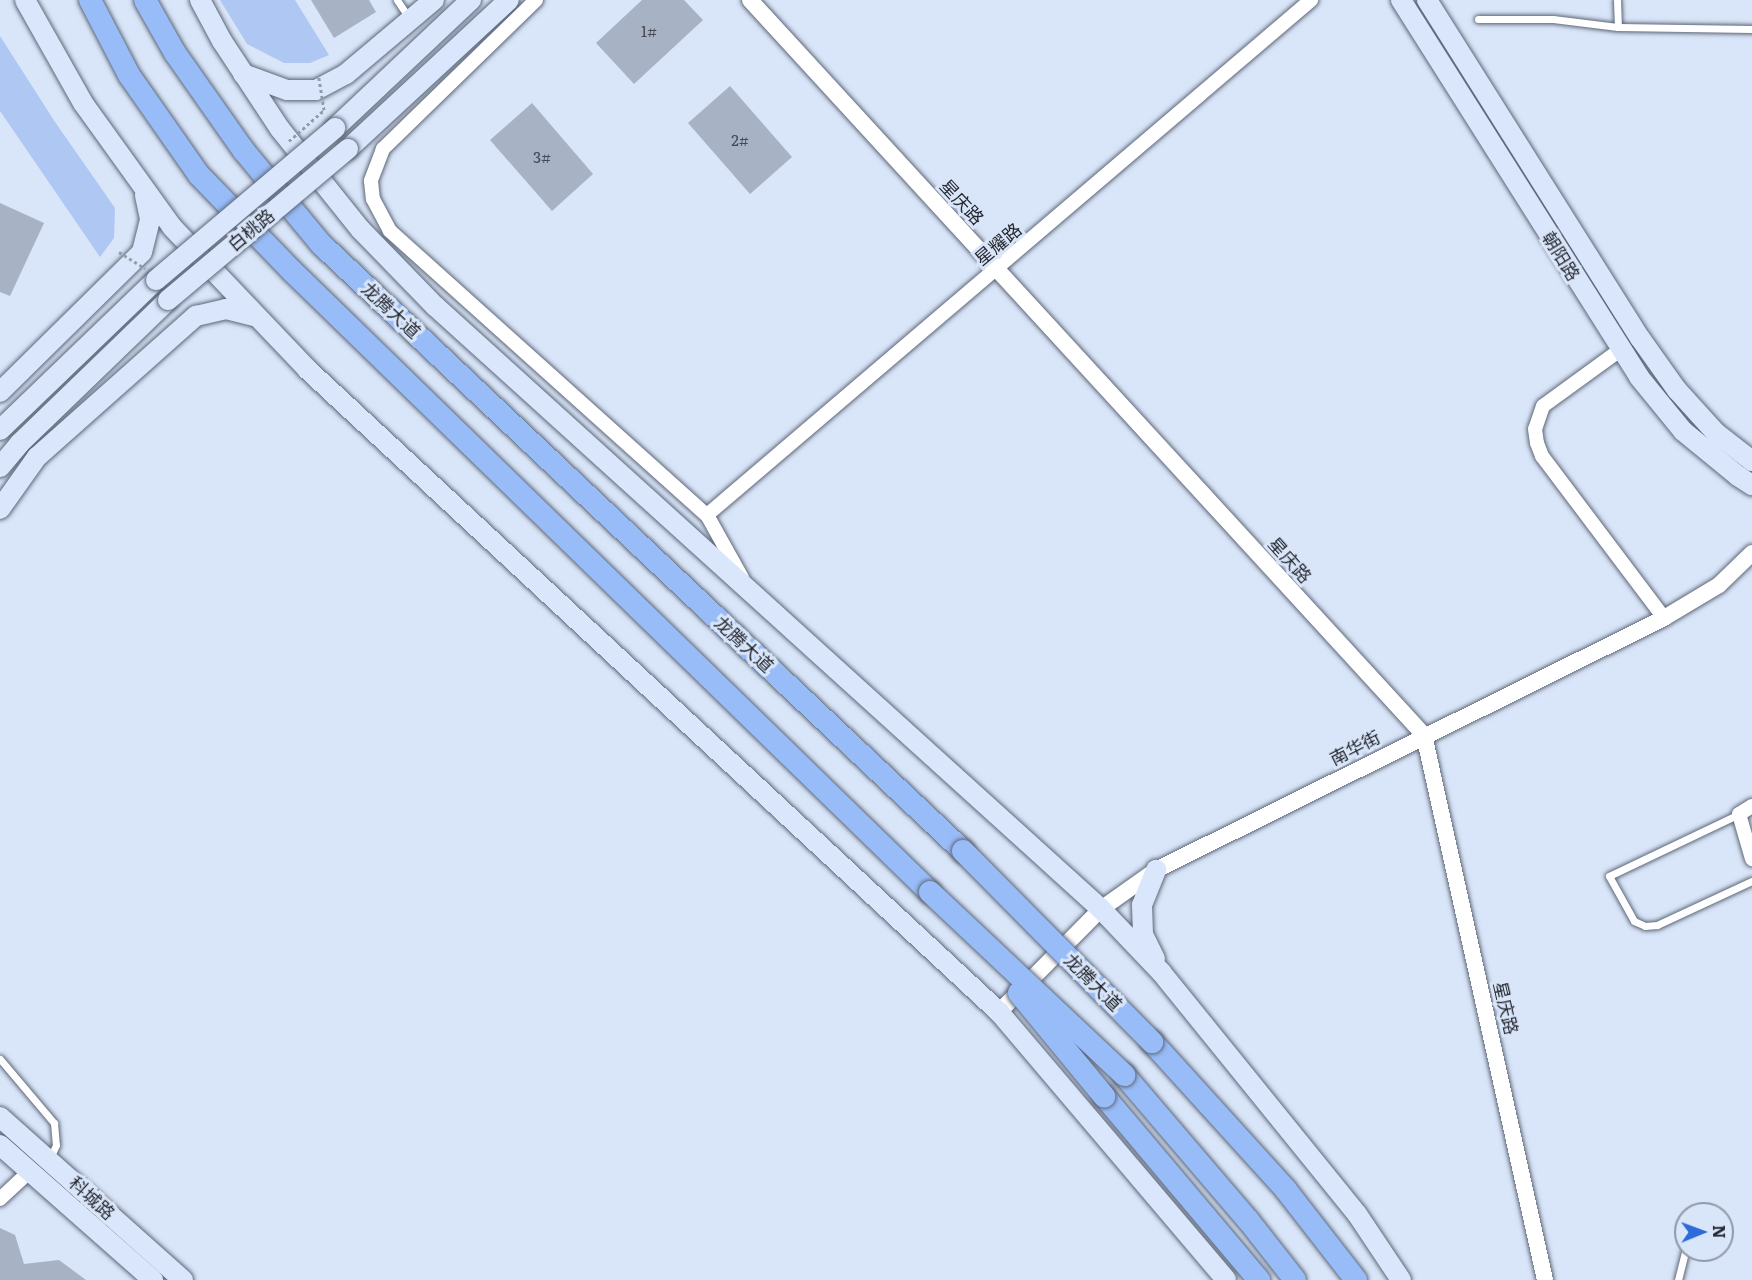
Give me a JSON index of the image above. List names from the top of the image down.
{
  "streets": {
    "highway": ["龙腾大道"],
    "main road": ["白桃路", "朝阳路", "科城路"],
    "street": ["星庆路", "星耀路", "南华街"]
  },
  "crossings": [
    ["星庆路", "星耀路"],
    ["星庆路", "南华街"]
  ],
  "house_numbers": ["1#", "2#", "3#"],
  "north": "right"
}
